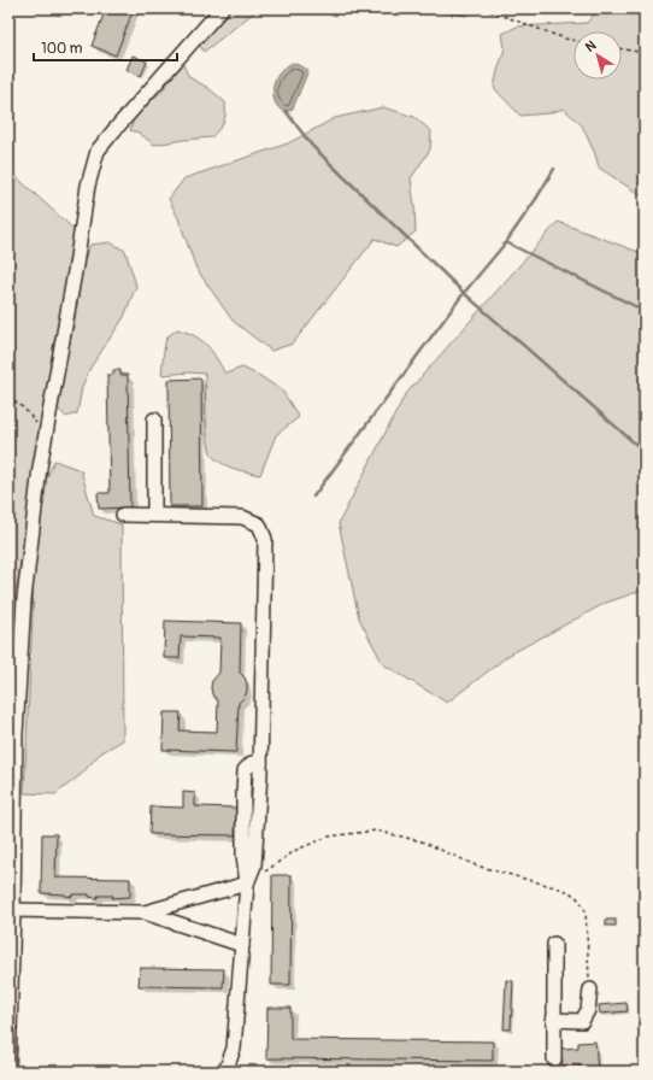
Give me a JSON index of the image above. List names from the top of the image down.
{
  "scale_bar": "100 m",
  "north": "top left"
}
